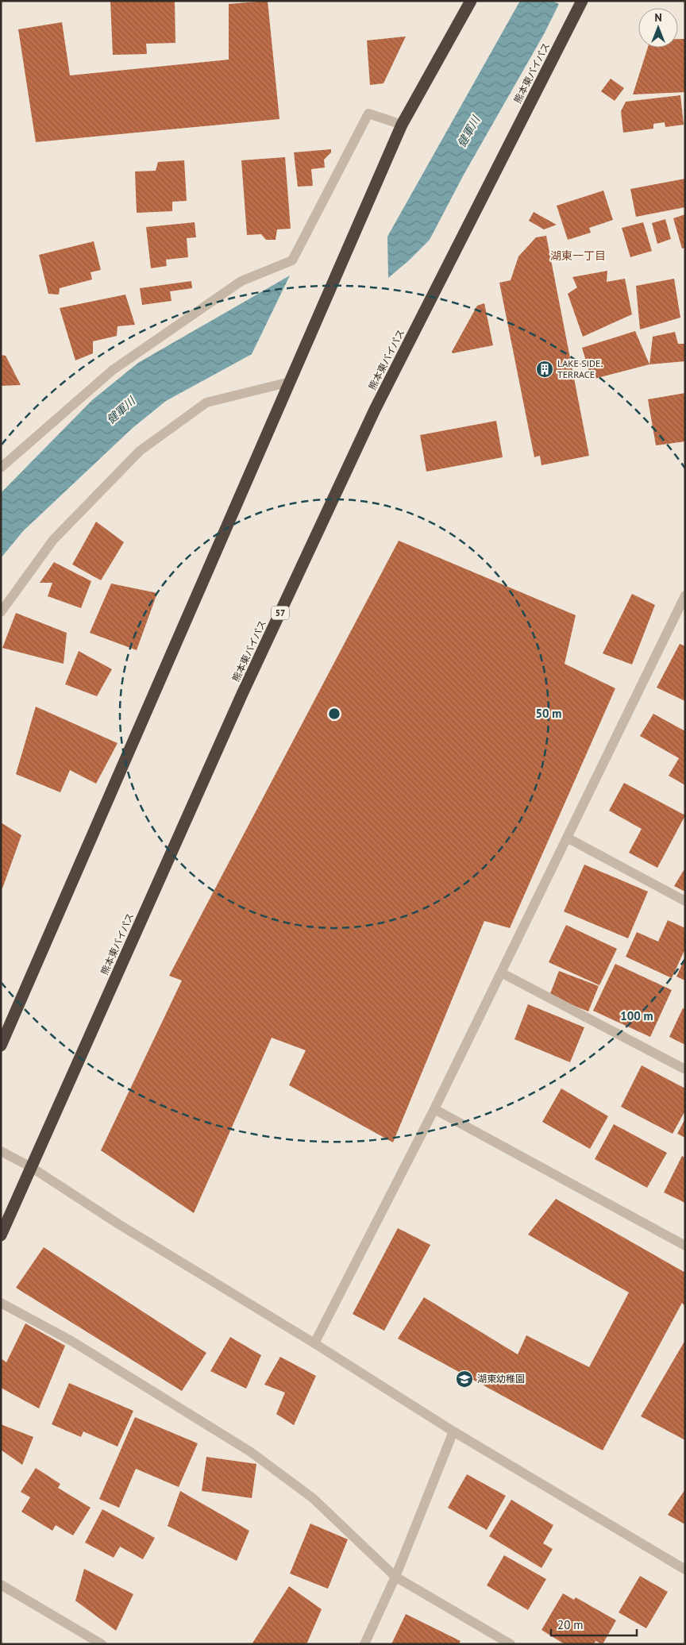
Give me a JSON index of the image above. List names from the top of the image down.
{
  "streets": {
    "highway": ["熊本東バイパス", "57"]
  },
  "districts": ["湖東一丁目"],
  "water": ["健軍川"],
  "places": {
    "building": ["LAKE SIDE. TERRACE"],
    "school or university": ["湖東幼稚園"]
  },
  "scale_bar": "20 m",
  "north": "top",
  "rings": ["50 m", "100 m"]
}
